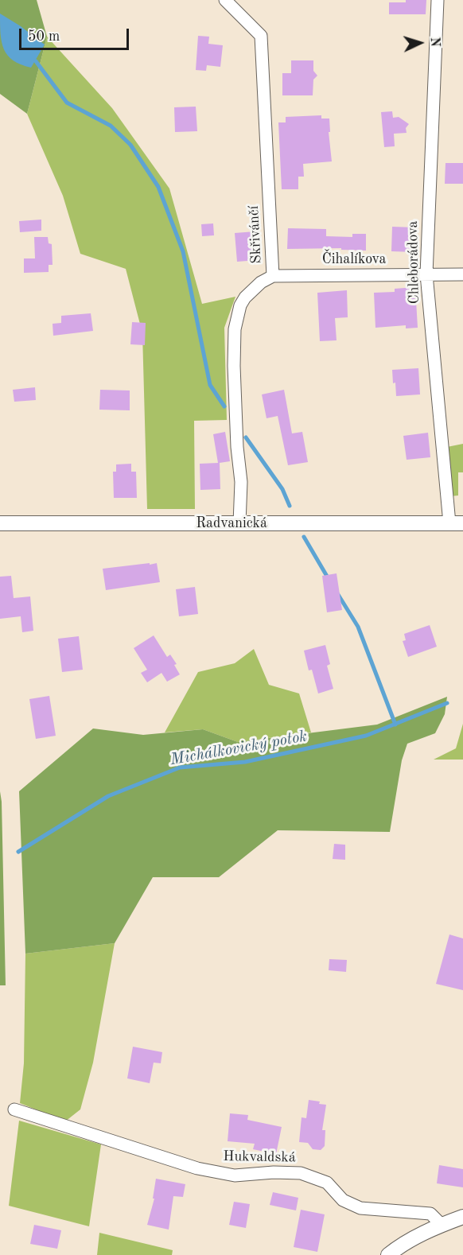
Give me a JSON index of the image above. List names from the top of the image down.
{
  "streets": {
    "street": [
      "Skřivánčí",
      "Čihalíkova",
      "Chleborádova",
      "Radvanická",
      "Hukvaldská"
    ]
  },
  "crossings": [
    ["Skřivánčí", "Čihalíkova"],
    ["Skřivánčí", "Radvanická"],
    ["Čihalíkova", "Chleborádova"],
    ["Chleborádova", "Radvanická"]
  ],
  "water": ["Michálkovický potok"],
  "scale_bar": "50 m",
  "north": "right"
}
